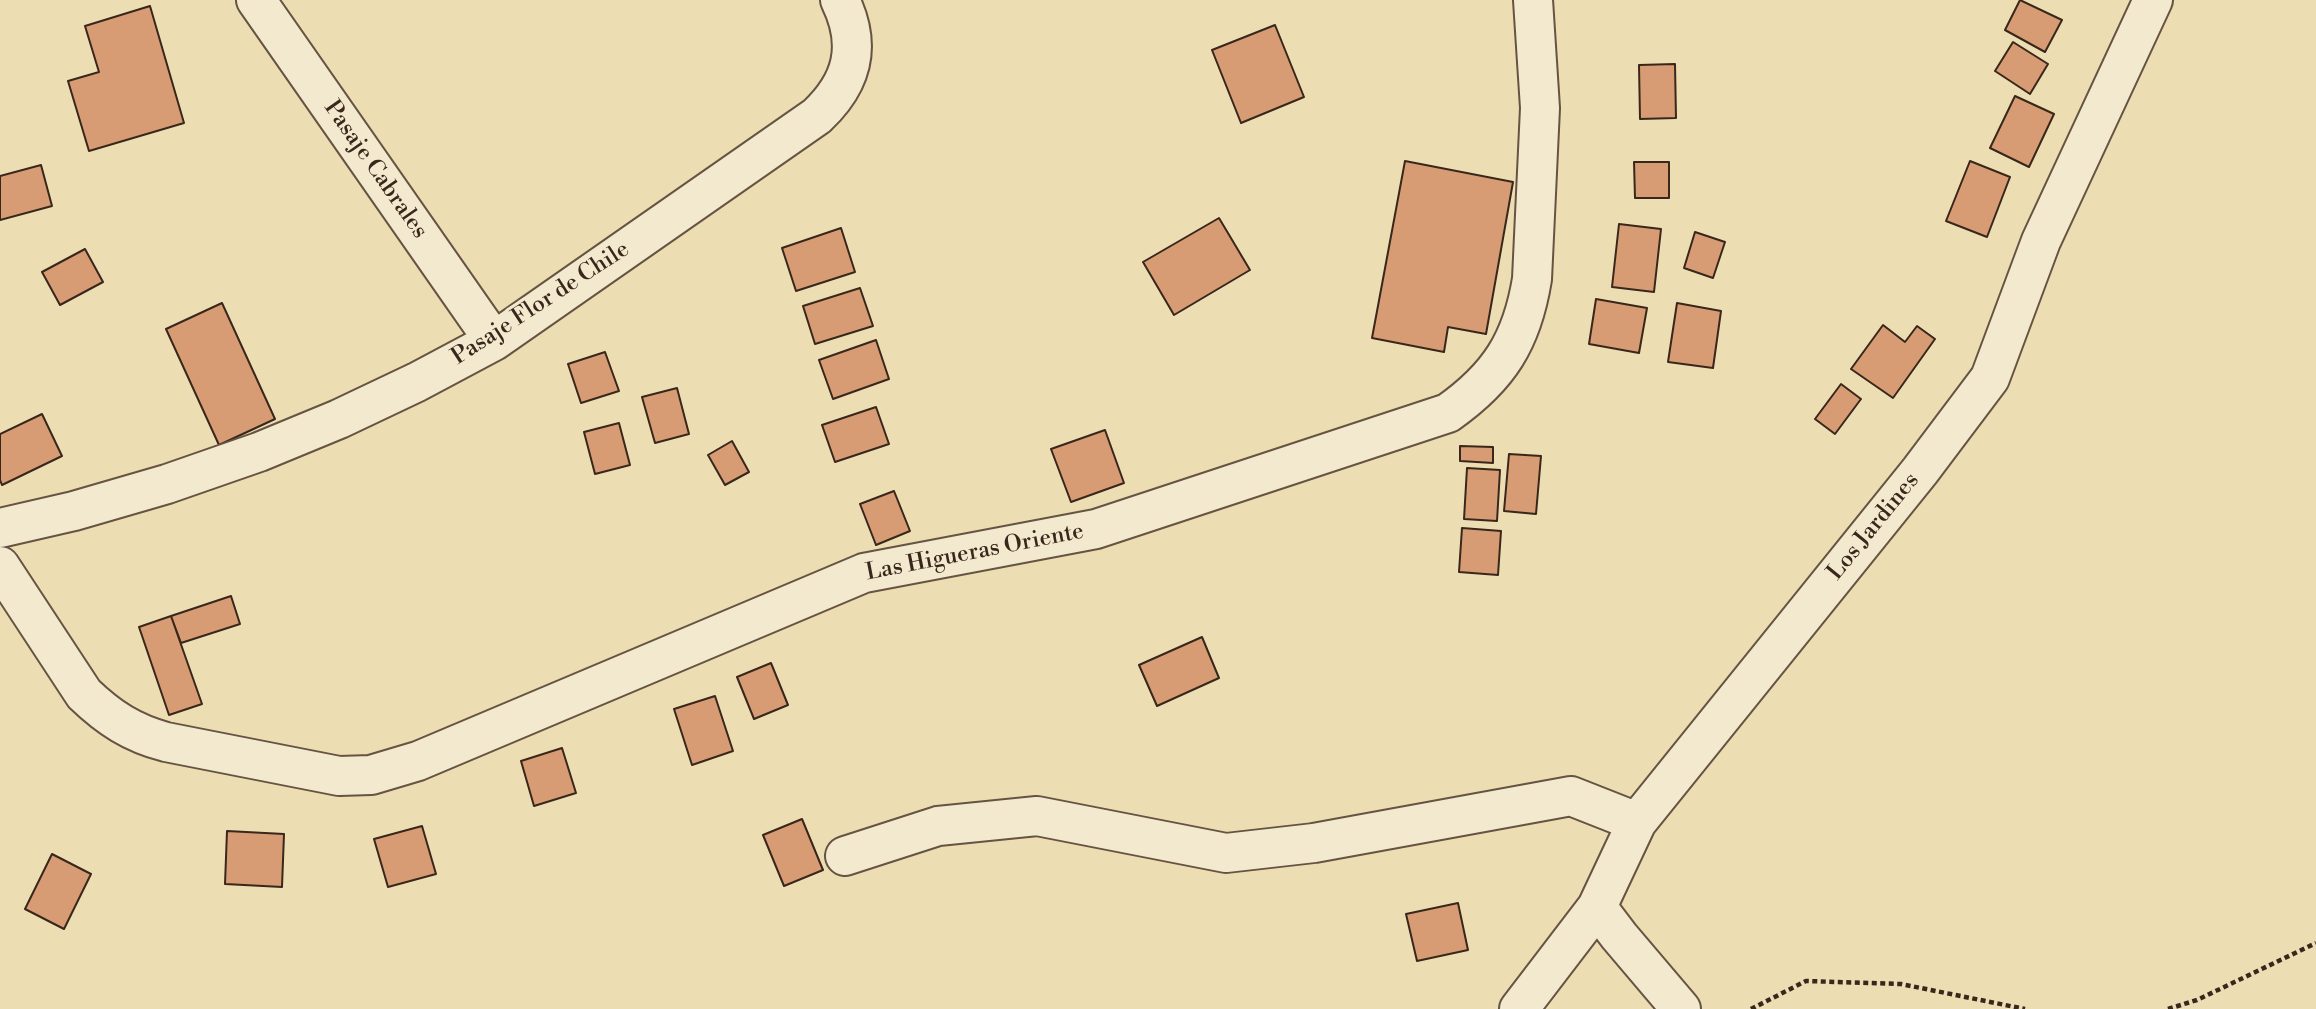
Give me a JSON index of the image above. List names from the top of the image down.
{
  "streets": {
    "street": [
      "Pasaje Cabrales",
      "Pasaje Flor de Chile",
      "Los Jardines",
      "Las Higueras Oriente"
    ]
  },
  "crossings": [
    ["Pasaje Cabrales", "Pasaje Flor de Chile"]
  ]
}
